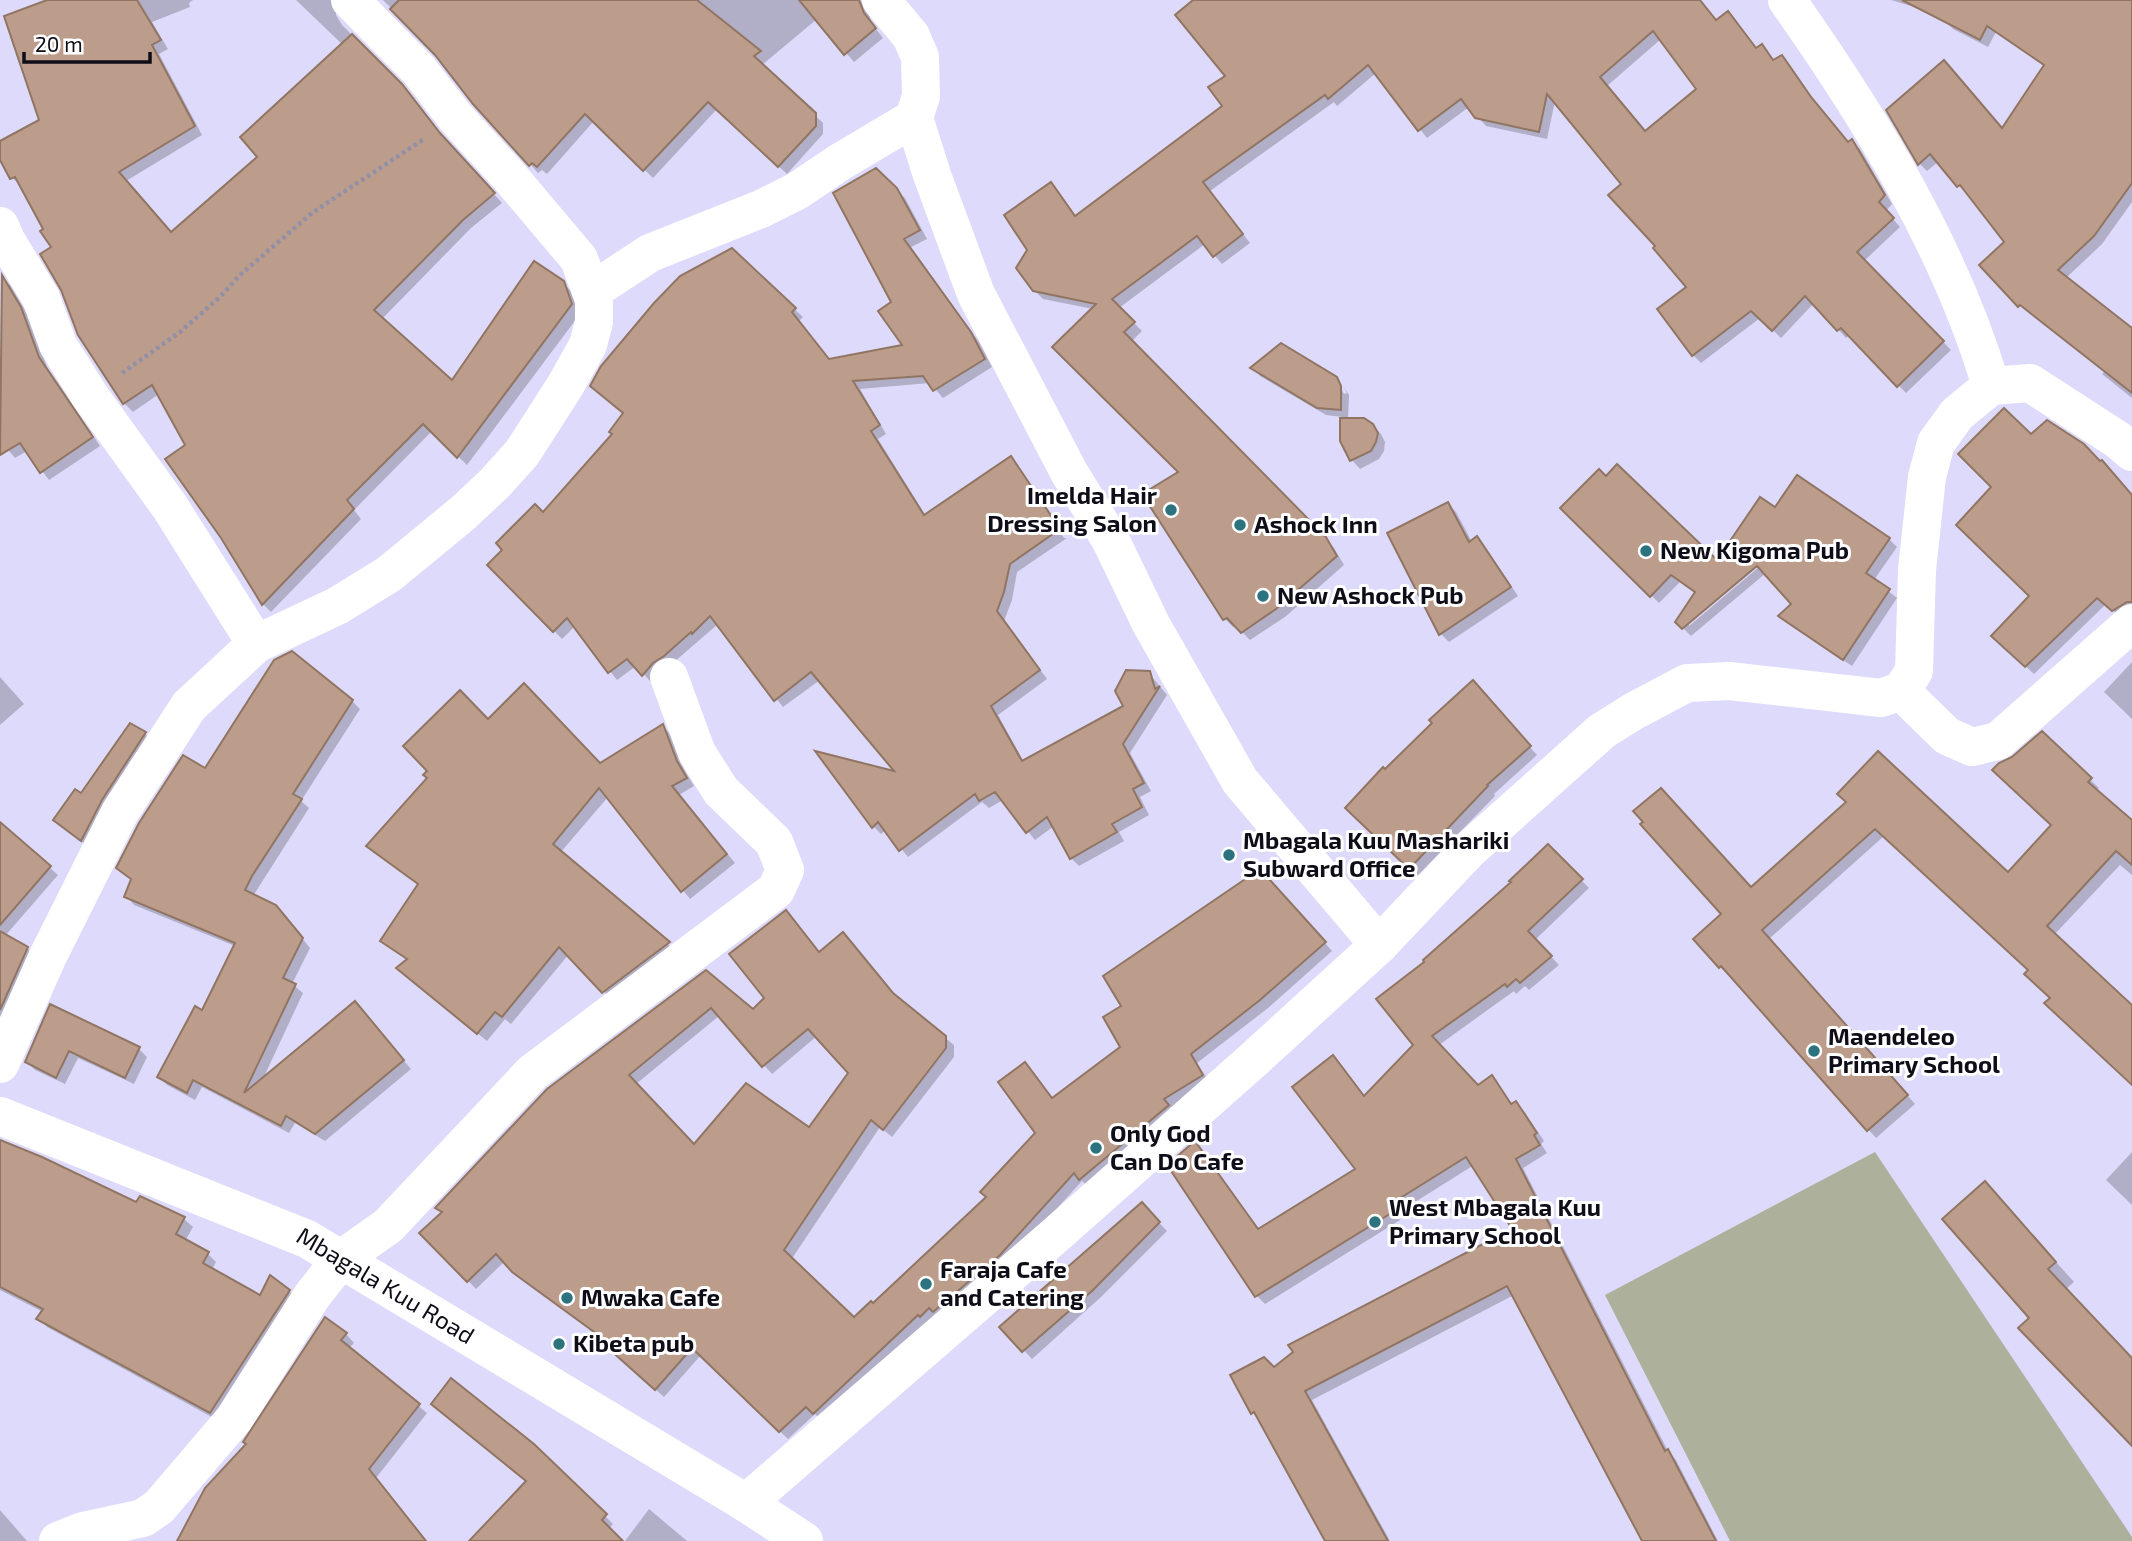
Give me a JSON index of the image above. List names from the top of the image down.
{
  "streets": {
    "street": ["Mbagala Kuu Road"]
  },
  "places": [
    "Imelda Hair Dressing Salon",
    "Ashock Inn",
    "New Kigoma Pub",
    "New Ashock Pub",
    "Mbagala Kuu Mashariki Subward Office",
    "Maendeleo Primary School",
    "Only God Can Do Cafe",
    "West Mbagala Kuu Primary School",
    "Faraja Cafe and Catering",
    "Mwaka Cafe",
    "Kibeta pub"
  ],
  "scale_bar": "20 m"
}
